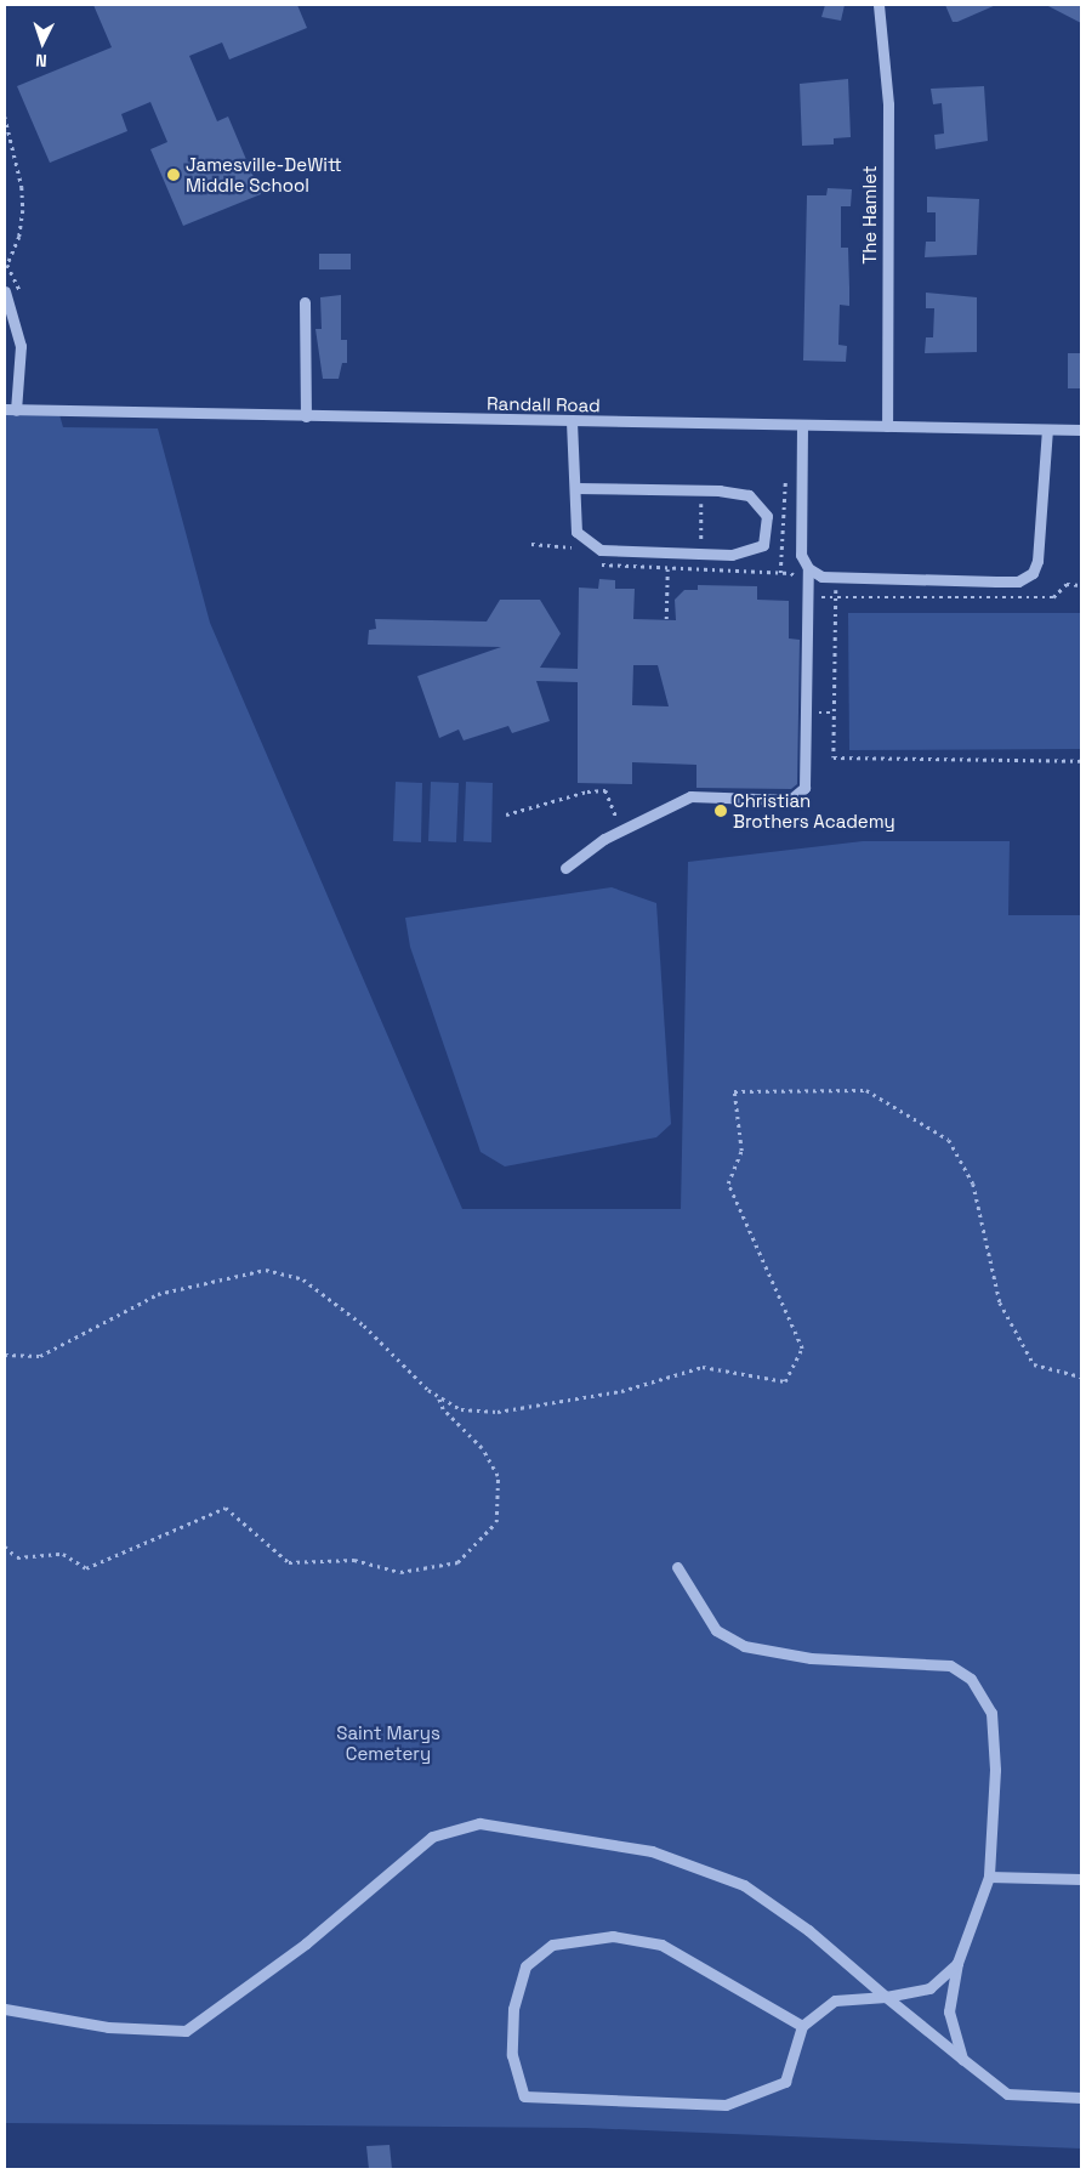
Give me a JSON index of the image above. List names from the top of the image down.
{
  "streets": {
    "street": ["The Hamlet", "Randall Road"]
  },
  "crossings": [
    ["The Hamlet", "Randall Road"]
  ],
  "parks": ["Saint Marys Cemetery"],
  "places": ["Jamesville-DeWitt Middle School", "Christian Brothers Academy"],
  "north": "bottom"
}
